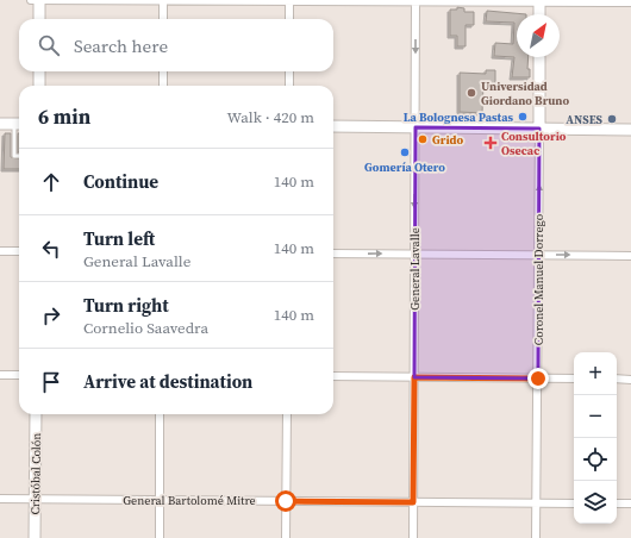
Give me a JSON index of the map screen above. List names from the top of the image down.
{
  "streets": {
    "main road": ["Coronel Manuel Dorrego", "Cristóbal Colón"],
    "street": ["General Lavalle", "General Bartolomé Mitre"]
  },
  "crossings": [
    ["General Lavalle", "General Bartolomé Mitre"],
    ["Coronel Manuel Dorrego", "General Bartolomé Mitre"],
    ["Cristóbal Colón", "General Bartolomé Mitre"]
  ],
  "one_way": ["General Lavalle"],
  "places": {
    "other": [
      "Universidad Giordano Bruno",
      "La Bolognesa Pastas",
      "ANSES",
      "Grido",
      "Gomería Otero"
    ],
    "health": ["Consultorio Osecac"]
  },
  "north": "top right",
  "page": {
    "search": "Search here",
    "heading": ["6 min", "Walk · 420 m"],
    "list": [
      ["Continue", "140 m"],
      ["Turn left", "General Lavalle", "140 m"],
      ["Turn right", "Cornelio Saavedra", "140 m"],
      "Arrive at destination"
    ],
    "map_buttons": ["+", "−"]
  }
}
